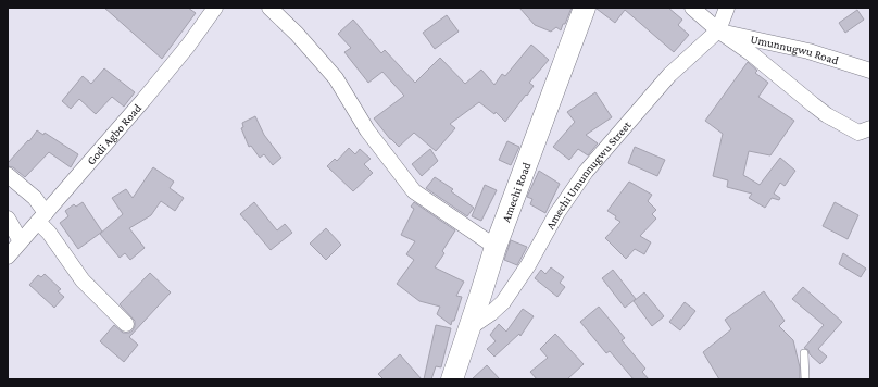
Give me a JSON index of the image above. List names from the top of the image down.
{
  "streets": {
    "main road": ["Amechi Road"],
    "street": ["Umunnugwu Road", "Godi Agbo Road", "Amechi Umunnugwu Street"]
  },
  "crossings": [
    ["Umunnugwu Road", "Amechi Umunnugwu Street"],
    ["Amechi Umunnugwu Street", "Amechi Road"]
  ]
}
